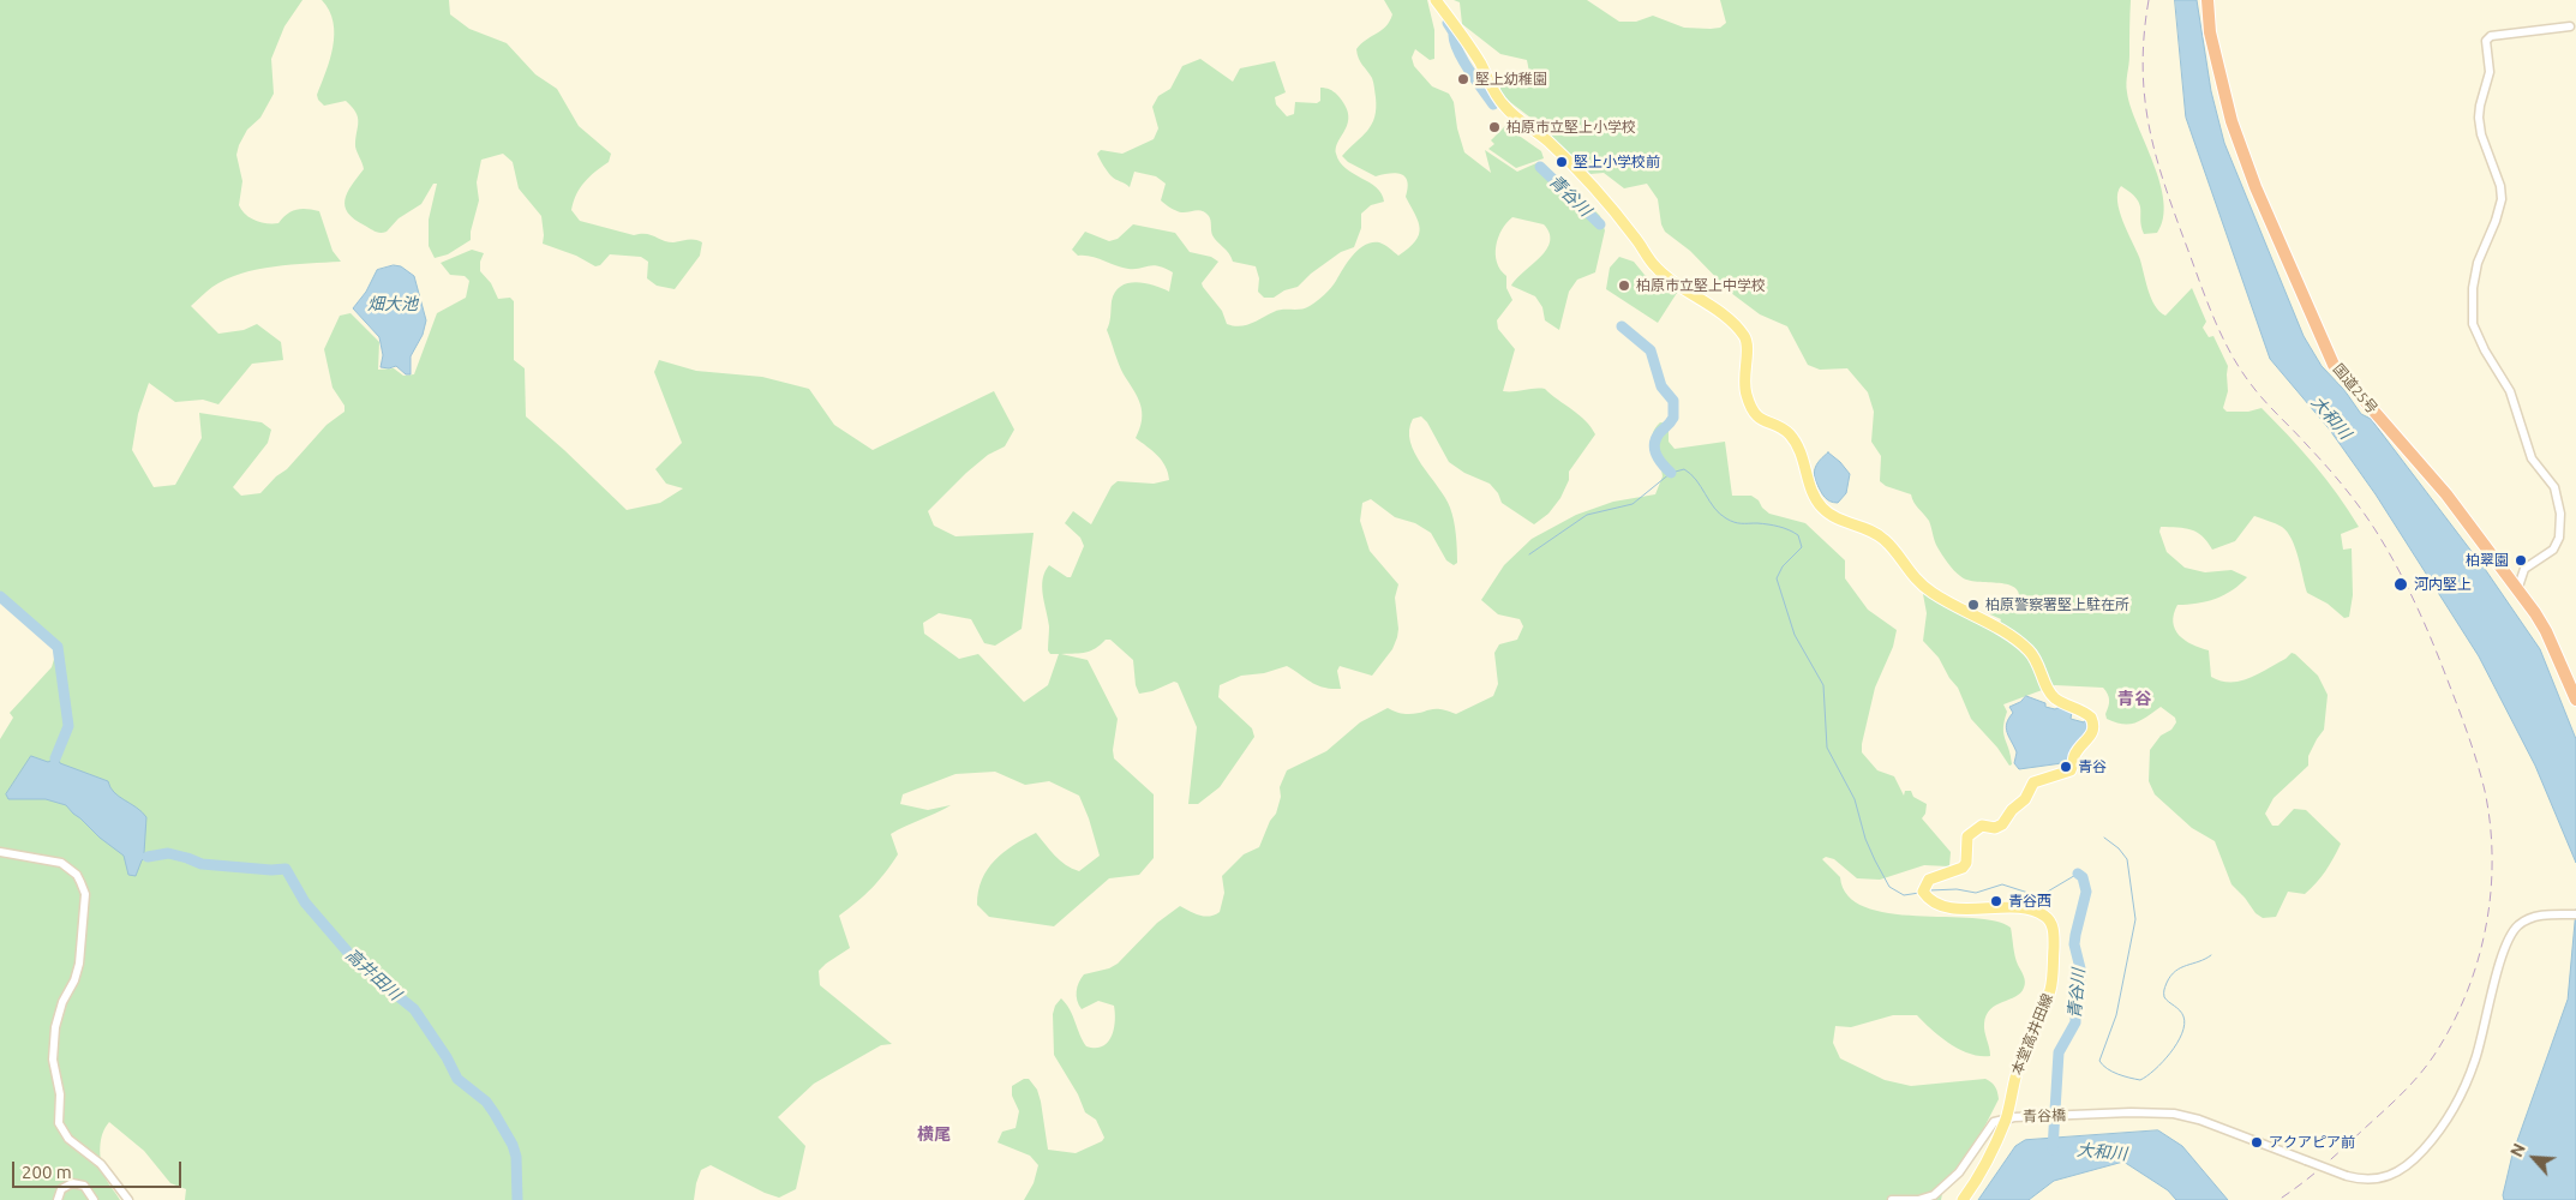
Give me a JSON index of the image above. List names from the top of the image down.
{
  "streets": {
    "highway": ["国道25号"],
    "main road": ["本堂高井田線"],
    "street": ["青谷橋"]
  },
  "crossings": [
    ["本堂高井田線", "青谷橋"]
  ],
  "districts": ["青谷", "横尾"],
  "water": [
    "青谷川",
    "畑大池",
    "大和川",
    "高井田川"
  ],
  "places": [
    "堅上幼稚園",
    "柏原市立堅上小学校",
    "堅上小学校前",
    "柏原市立堅上中学校",
    "柏翠園",
    "河内堅上",
    "柏原警察署堅上駐在所",
    "青谷",
    "青谷西",
    "アクアピア前"
  ],
  "scale_bar": "200 m",
  "north": "top left"
}
